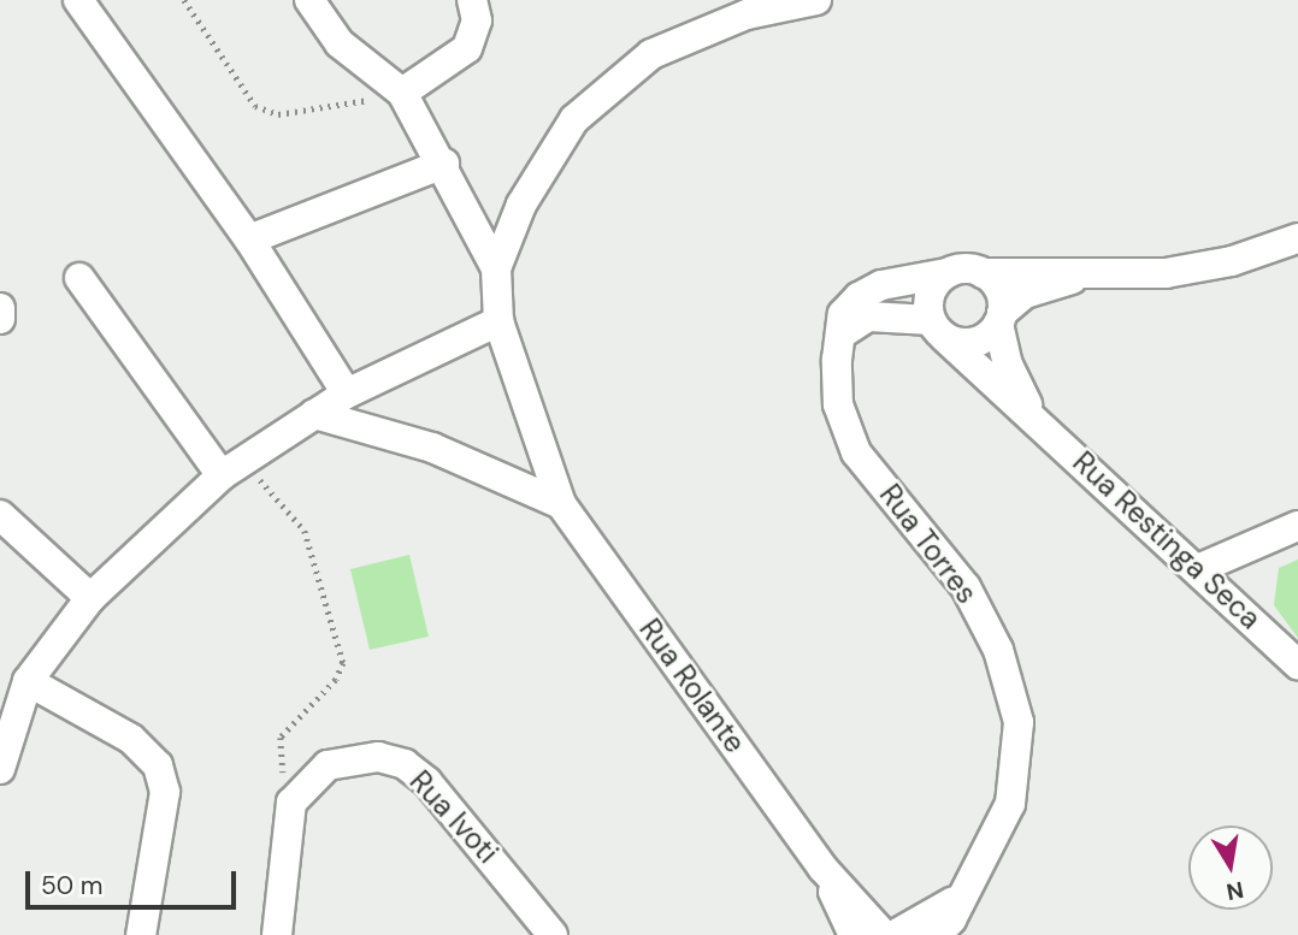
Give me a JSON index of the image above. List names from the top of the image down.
{
  "streets": {
    "street": [
      "Rua Restinga Seca",
      "Rua Torres",
      "Rua Rolante",
      "Rua Ivoti"
    ]
  },
  "crossings": [
    ["Rua Restinga Seca", "Rua Torres"]
  ],
  "scale_bar": "50 m",
  "north": "bottom"
}
